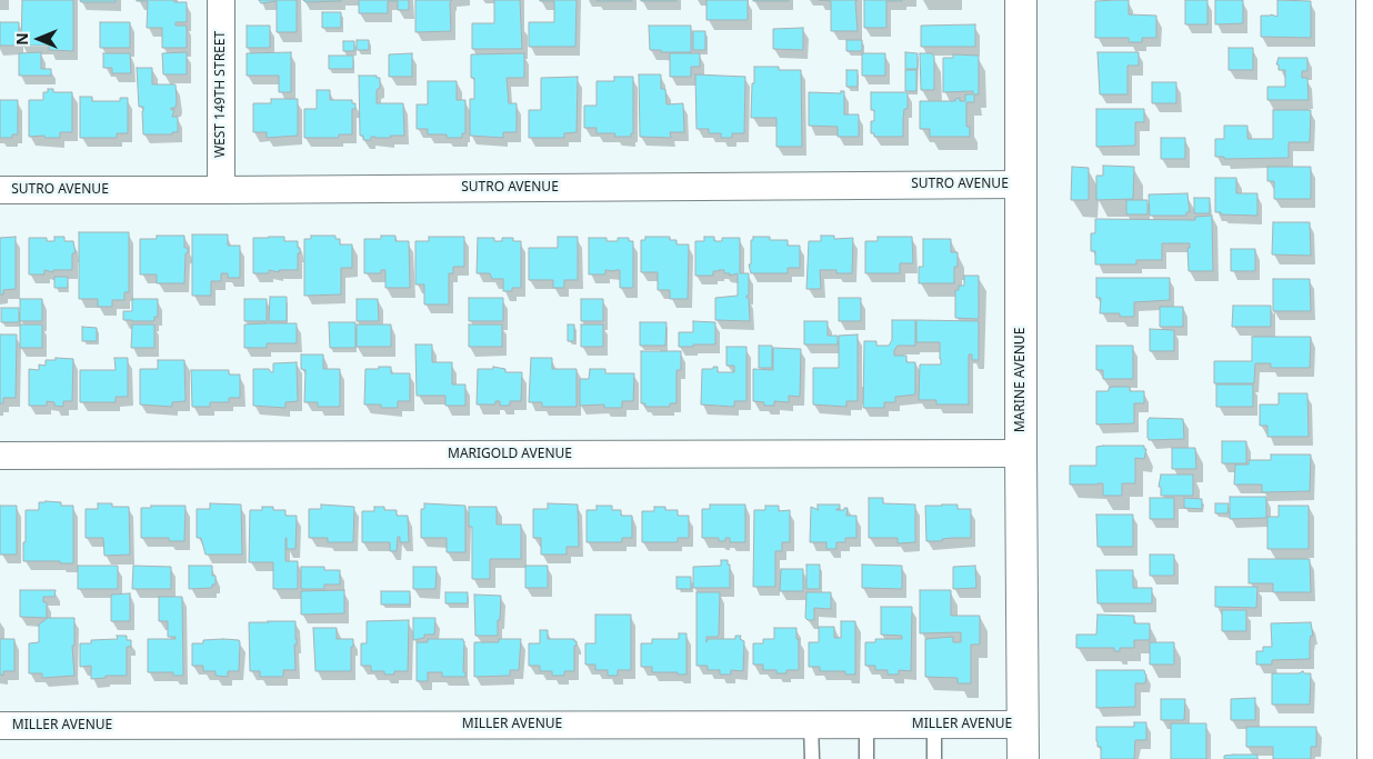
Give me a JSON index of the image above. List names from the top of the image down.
{
  "streets": {
    "main road": ["MARINE AVENUE"],
    "street": [
      "WEST 149TH STREET",
      "SUTRO AVENUE",
      "MARIGOLD AVENUE",
      "MILLER AVENUE"
    ]
  },
  "crossings": [
    ["WEST 149TH STREET", "SUTRO AVENUE"],
    ["SUTRO AVENUE", "MARINE AVENUE"],
    ["MARINE AVENUE", "MARIGOLD AVENUE"],
    ["MARINE AVENUE", "MILLER AVENUE"]
  ],
  "north": "left"
}
